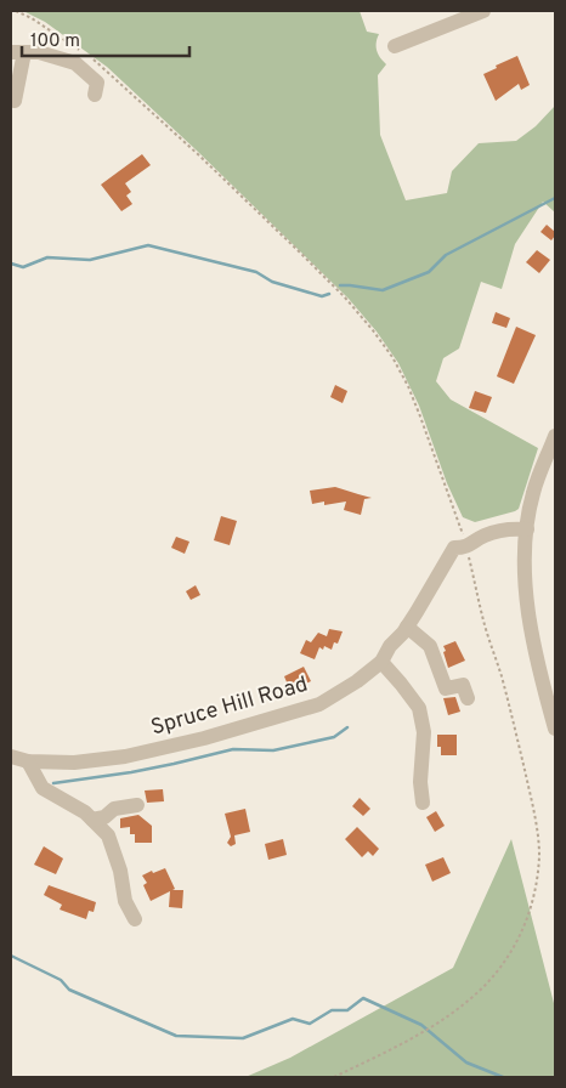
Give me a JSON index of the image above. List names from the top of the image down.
{
  "streets": {
    "street": ["Spruce Hill Road"]
  },
  "scale_bar": "100 m"
}
